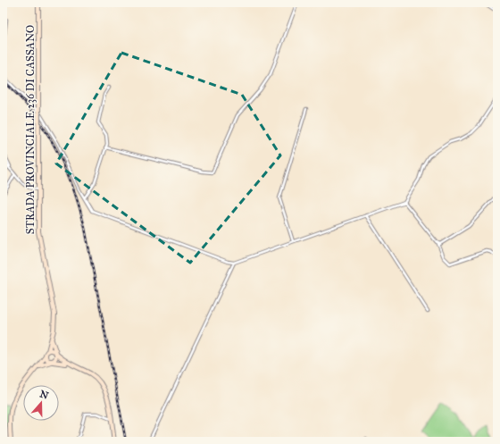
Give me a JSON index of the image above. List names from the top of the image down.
{
  "streets": {
    "main road": ["STRADA PROVINCIALE 236 DI CASSANO"]
  },
  "north": "top"
}
